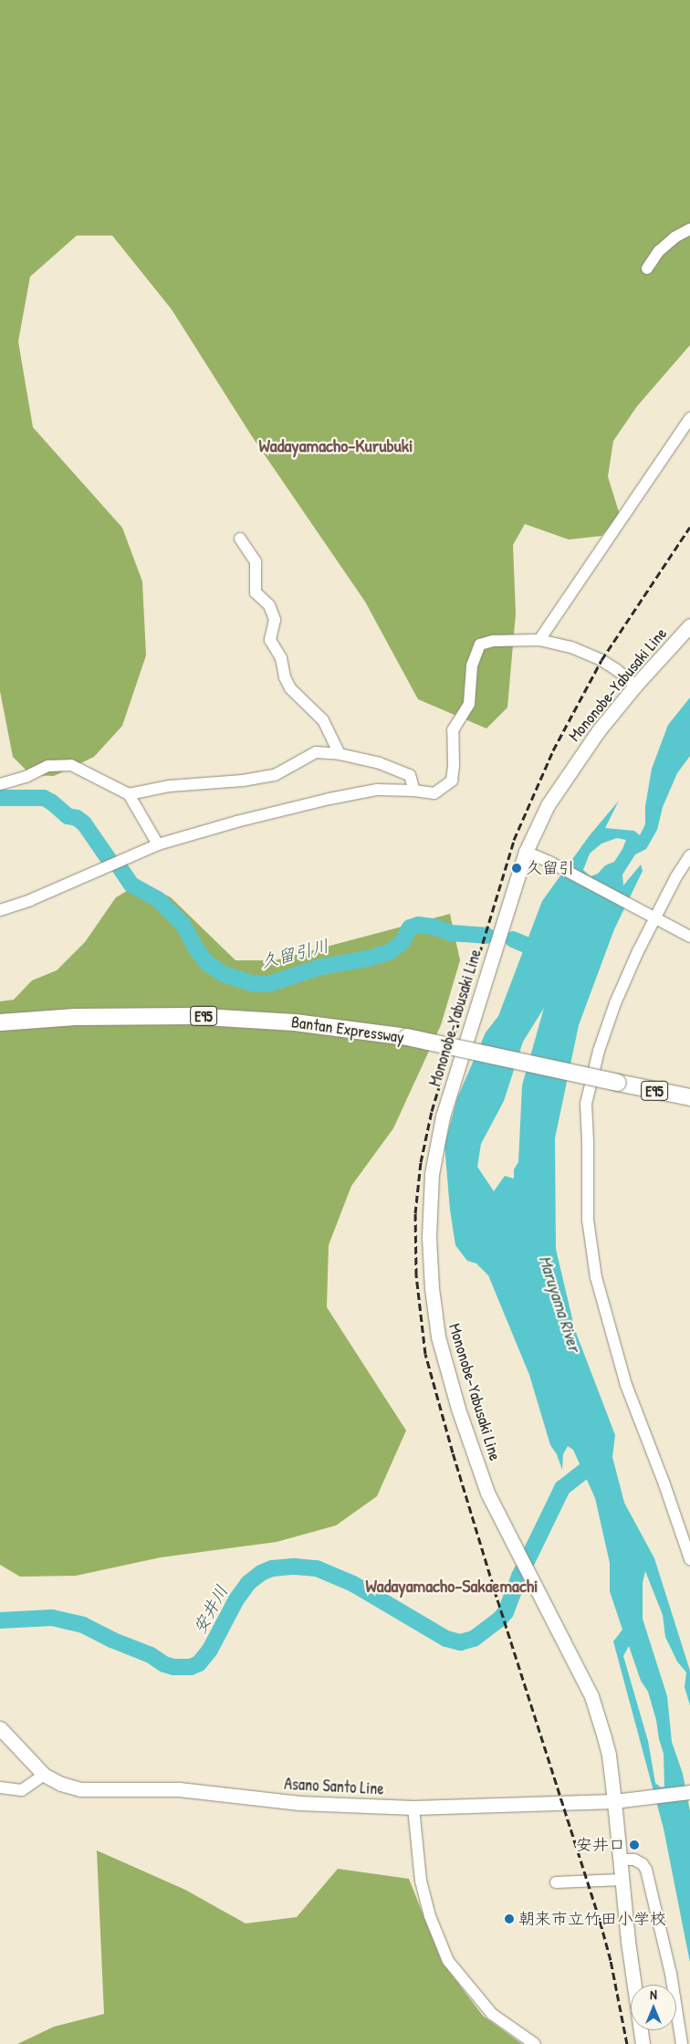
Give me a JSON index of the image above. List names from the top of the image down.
{
  "streets": {
    "highway": ["E95", "Bantan Expressway"],
    "main road": ["Mononobe-Yabusaki Line", "Asano Santo Line"]
  },
  "crossings": [
    ["Mononobe-Yabusaki Line", "Asano Santo Line"]
  ],
  "districts": ["Wadayamacho-Kurubuki", "Wadayamacho-Sakaemachi"],
  "water": ["久留引川", "Maruyama River", "安井川"],
  "places": ["久留引", "安井口", "朝来市立竹田小学校"],
  "north": "top"
}
